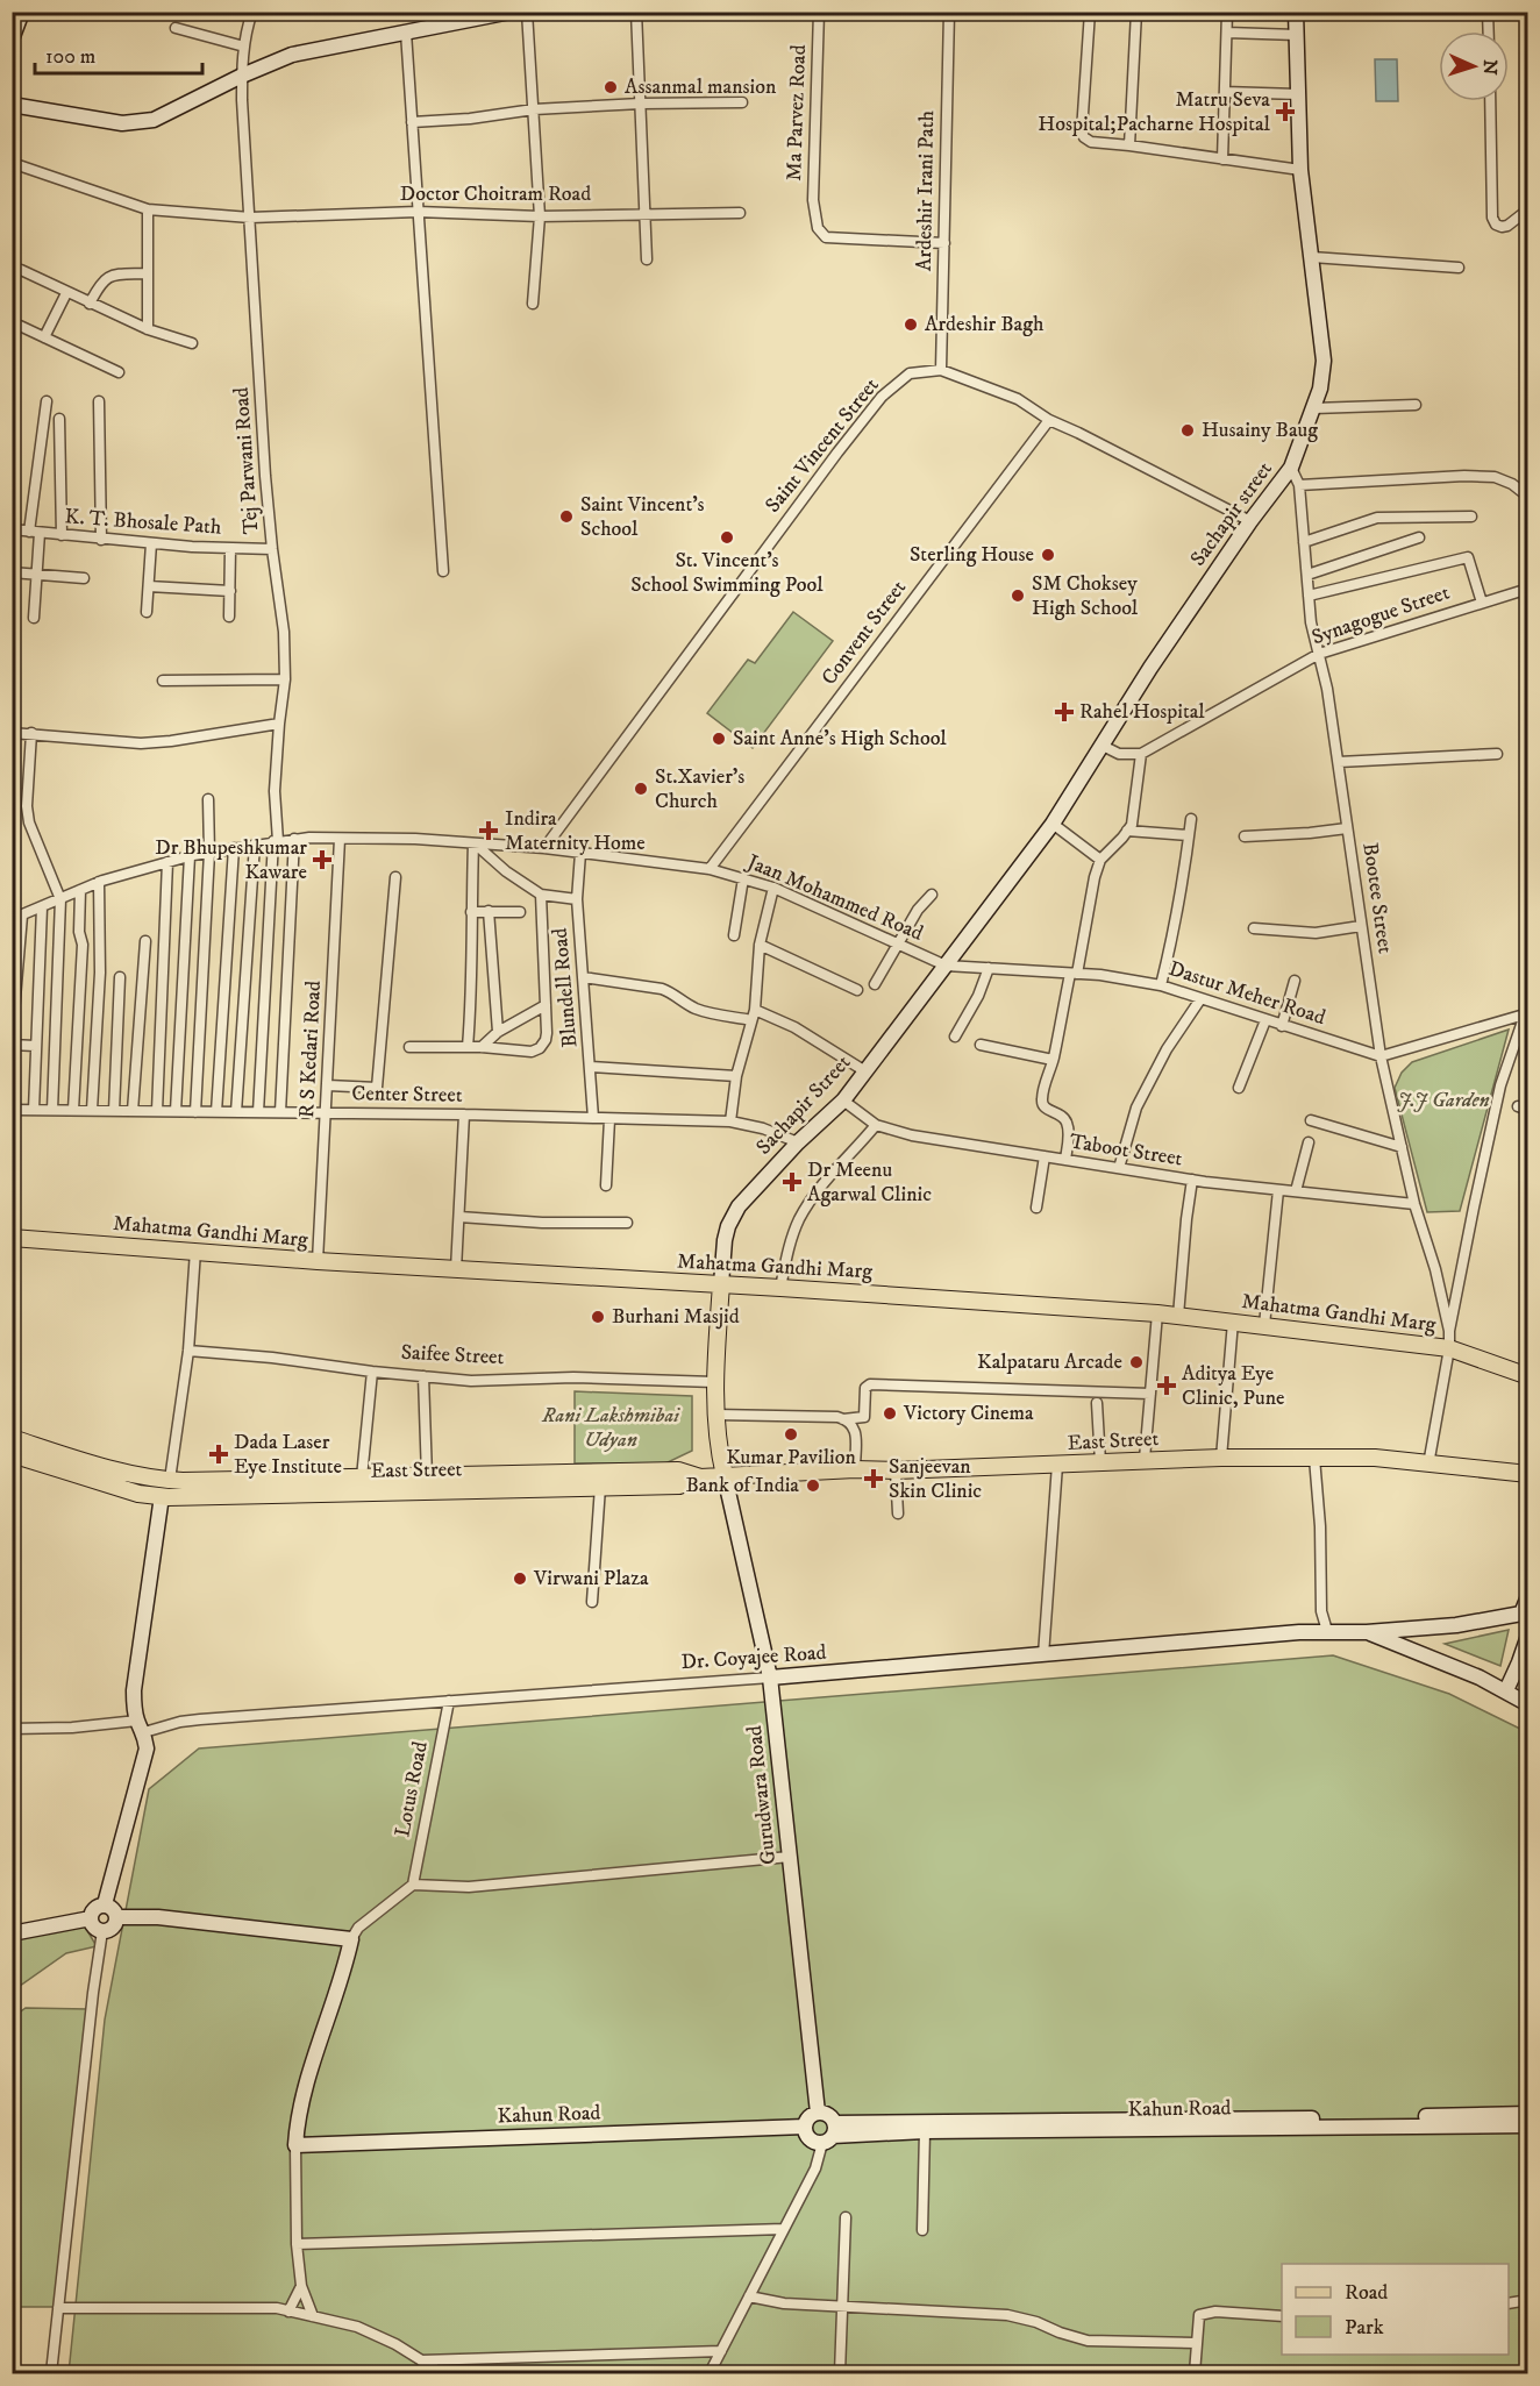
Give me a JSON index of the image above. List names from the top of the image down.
{
  "streets": {
    "main road": ["Mahatma Gandhi Marg", "East Street"],
    "street": [
      "Ma Parvez Road",
      "Ardeshir Irani Path",
      "Doctor Choitram Road",
      "Saint Vincent Street",
      "Tej Parwani Road",
      "Sachapir street",
      "K. T. Bhosale Path",
      "Synagogue Street",
      "Convent Street",
      "Jaan Mohammed Road",
      "Bootee Street",
      "Blundell Road",
      "Dastur Meher Road",
      "R S Kedari Road",
      "Center Street",
      "Sachapir Street",
      "Taboot Street",
      "Saifee Street",
      "Dr. Coyajee Road",
      "Lotus Road",
      "Gurudwara Road",
      "Kahun Road"
    ]
  },
  "crossings": [
    ["Ma Parvez Road", "Ardeshir Irani Path"],
    ["Ardeshir Irani Path", "Saint Vincent Street"],
    ["Doctor Choitram Road", "Tej Parwani Road"],
    ["Saint Vincent Street", "Jaan Mohammed Road"],
    ["Tej Parwani Road", "K. T. Bhosale Path"],
    ["Tej Parwani Road", "Jaan Mohammed Road"],
    ["Tej Parwani Road", "Center Street"],
    ["Sachapir street", "Jaan Mohammed Road"],
    ["Sachapir street", "Bootee Street"],
    ["Sachapir street", "Dastur Meher Road"],
    ["Sachapir street", "Sachapir Street"],
    ["Synagogue Street", "Bootee Street"],
    ["Convent Street", "Jaan Mohammed Road"],
    ["Jaan Mohammed Road", "Blundell Road"],
    ["Jaan Mohammed Road", "Dastur Meher Road"],
    ["Jaan Mohammed Road", "R S Kedari Road"],
    ["Jaan Mohammed Road", "Sachapir Street"],
    ["Bootee Street", "Dastur Meher Road"],
    ["Bootee Street", "Taboot Street"],
    ["Blundell Road", "Center Street"],
    ["Blundell Road", "Sachapir Street"],
    ["Dastur Meher Road", "Sachapir Street"],
    ["R S Kedari Road", "Center Street"],
    ["R S Kedari Road", "Mahatma Gandhi Marg"],
    ["Center Street", "Sachapir Street"],
    ["Sachapir Street", "Taboot Street"],
    ["Sachapir Street", "Mahatma Gandhi Marg"],
    ["East Street", "Gurudwara Road"],
    ["Dr. Coyajee Road", "Lotus Road"],
    ["Dr. Coyajee Road", "Gurudwara Road"]
  ],
  "parks": ["J.J Garden", "Rani Lakshmibai Udyan"],
  "places": {
    "other": [
      "Assanmal mansion",
      "Ardeshir Bagh",
      "Husainy Baug",
      "Saint Vincent's School",
      "St. Vincent's School Swimming Pool",
      "Sterling House",
      "SM Choksey High School",
      "Saint Anne's High School",
      "St.Xavier's Church",
      "Burhani Masjid",
      "Kalpataru Arcade",
      "Victory Cinema",
      "Kumar Pavilion",
      "Bank of India",
      "Virwani Plaza"
    ],
    "health": [
      "Matru Seva Hospital;Pacharne Hospital",
      "Rahel Hospital",
      "Indira Maternity Home",
      "Dr Bhupeshkumar Kaware",
      "Dr Meenu Agarwal Clinic",
      "Aditya Eye Clinic, Pune",
      "Dada Laser Eye Institute",
      "Sanjeevan Skin Clinic"
    ]
  },
  "legend": ["Road", "Park"],
  "scale_bar": "100 m",
  "north": "right"
}
